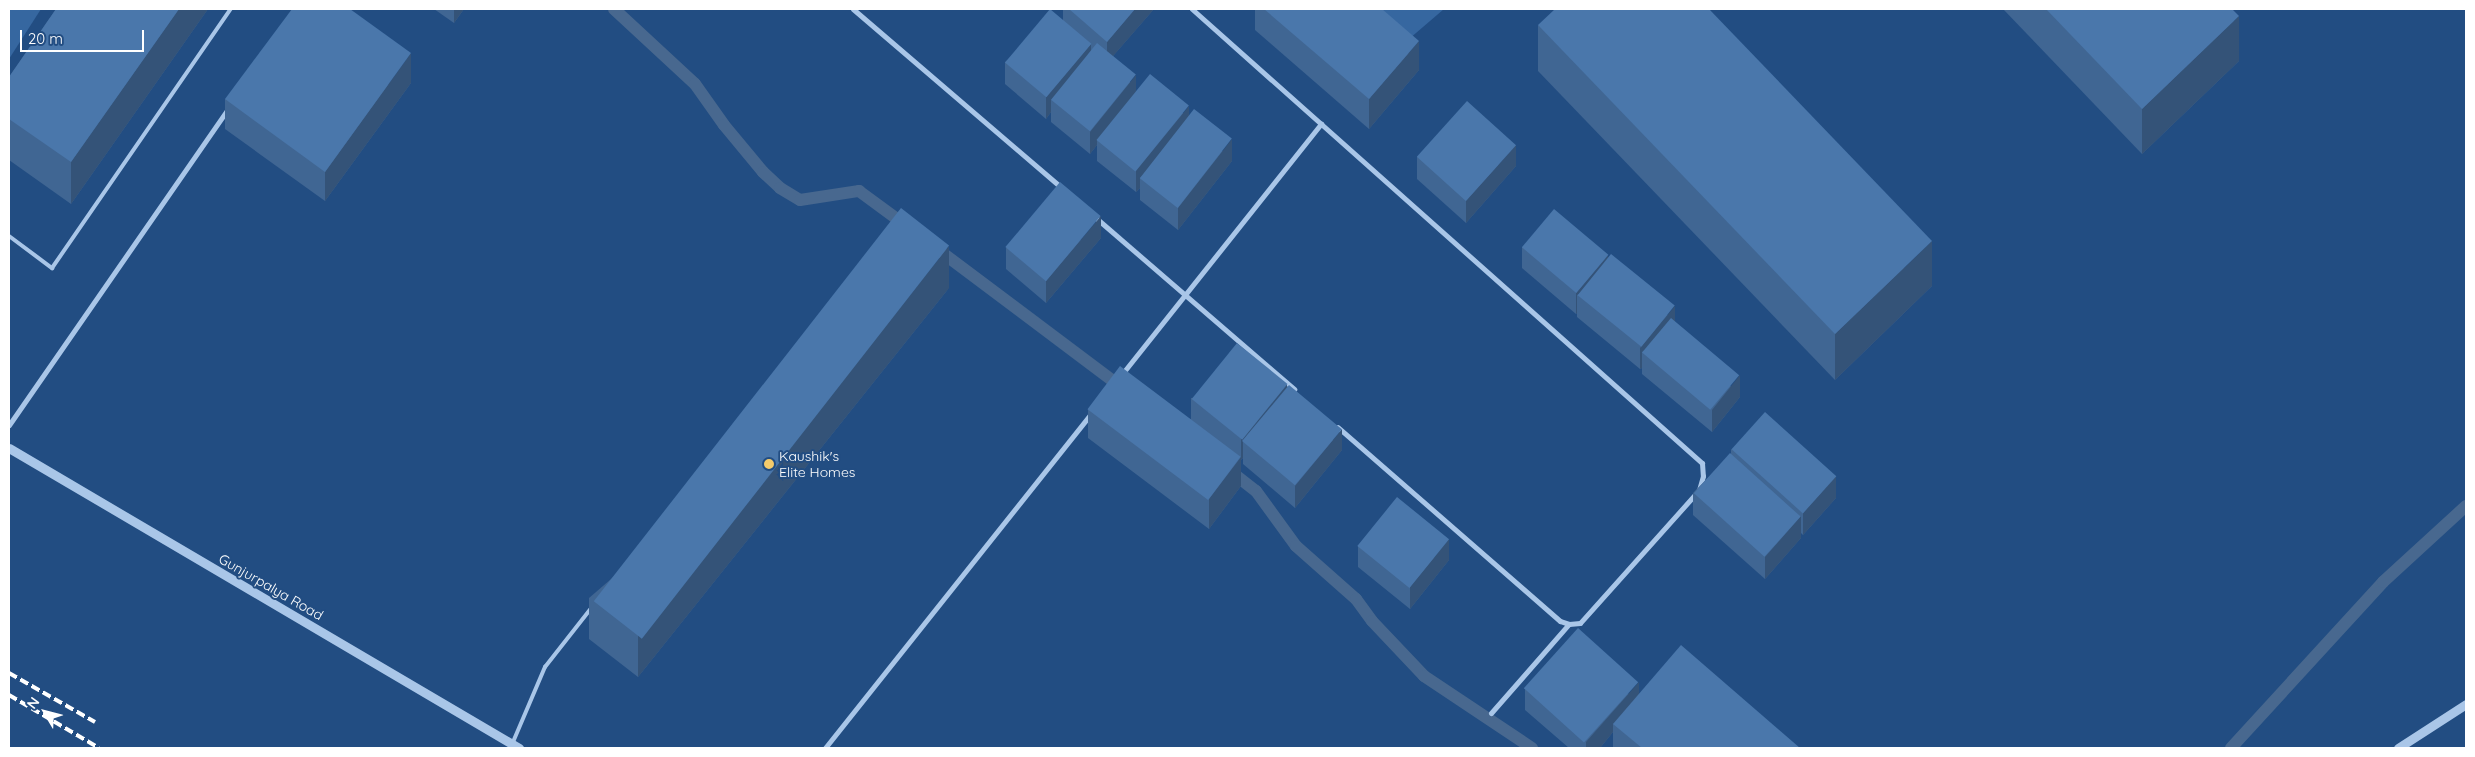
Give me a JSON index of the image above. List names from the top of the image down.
{
  "streets": {
    "street": ["Gunjurpalya Road"]
  },
  "places": ["Kaushik's Elite Homes"],
  "scale_bar": "20 m",
  "north": "top left"
}
